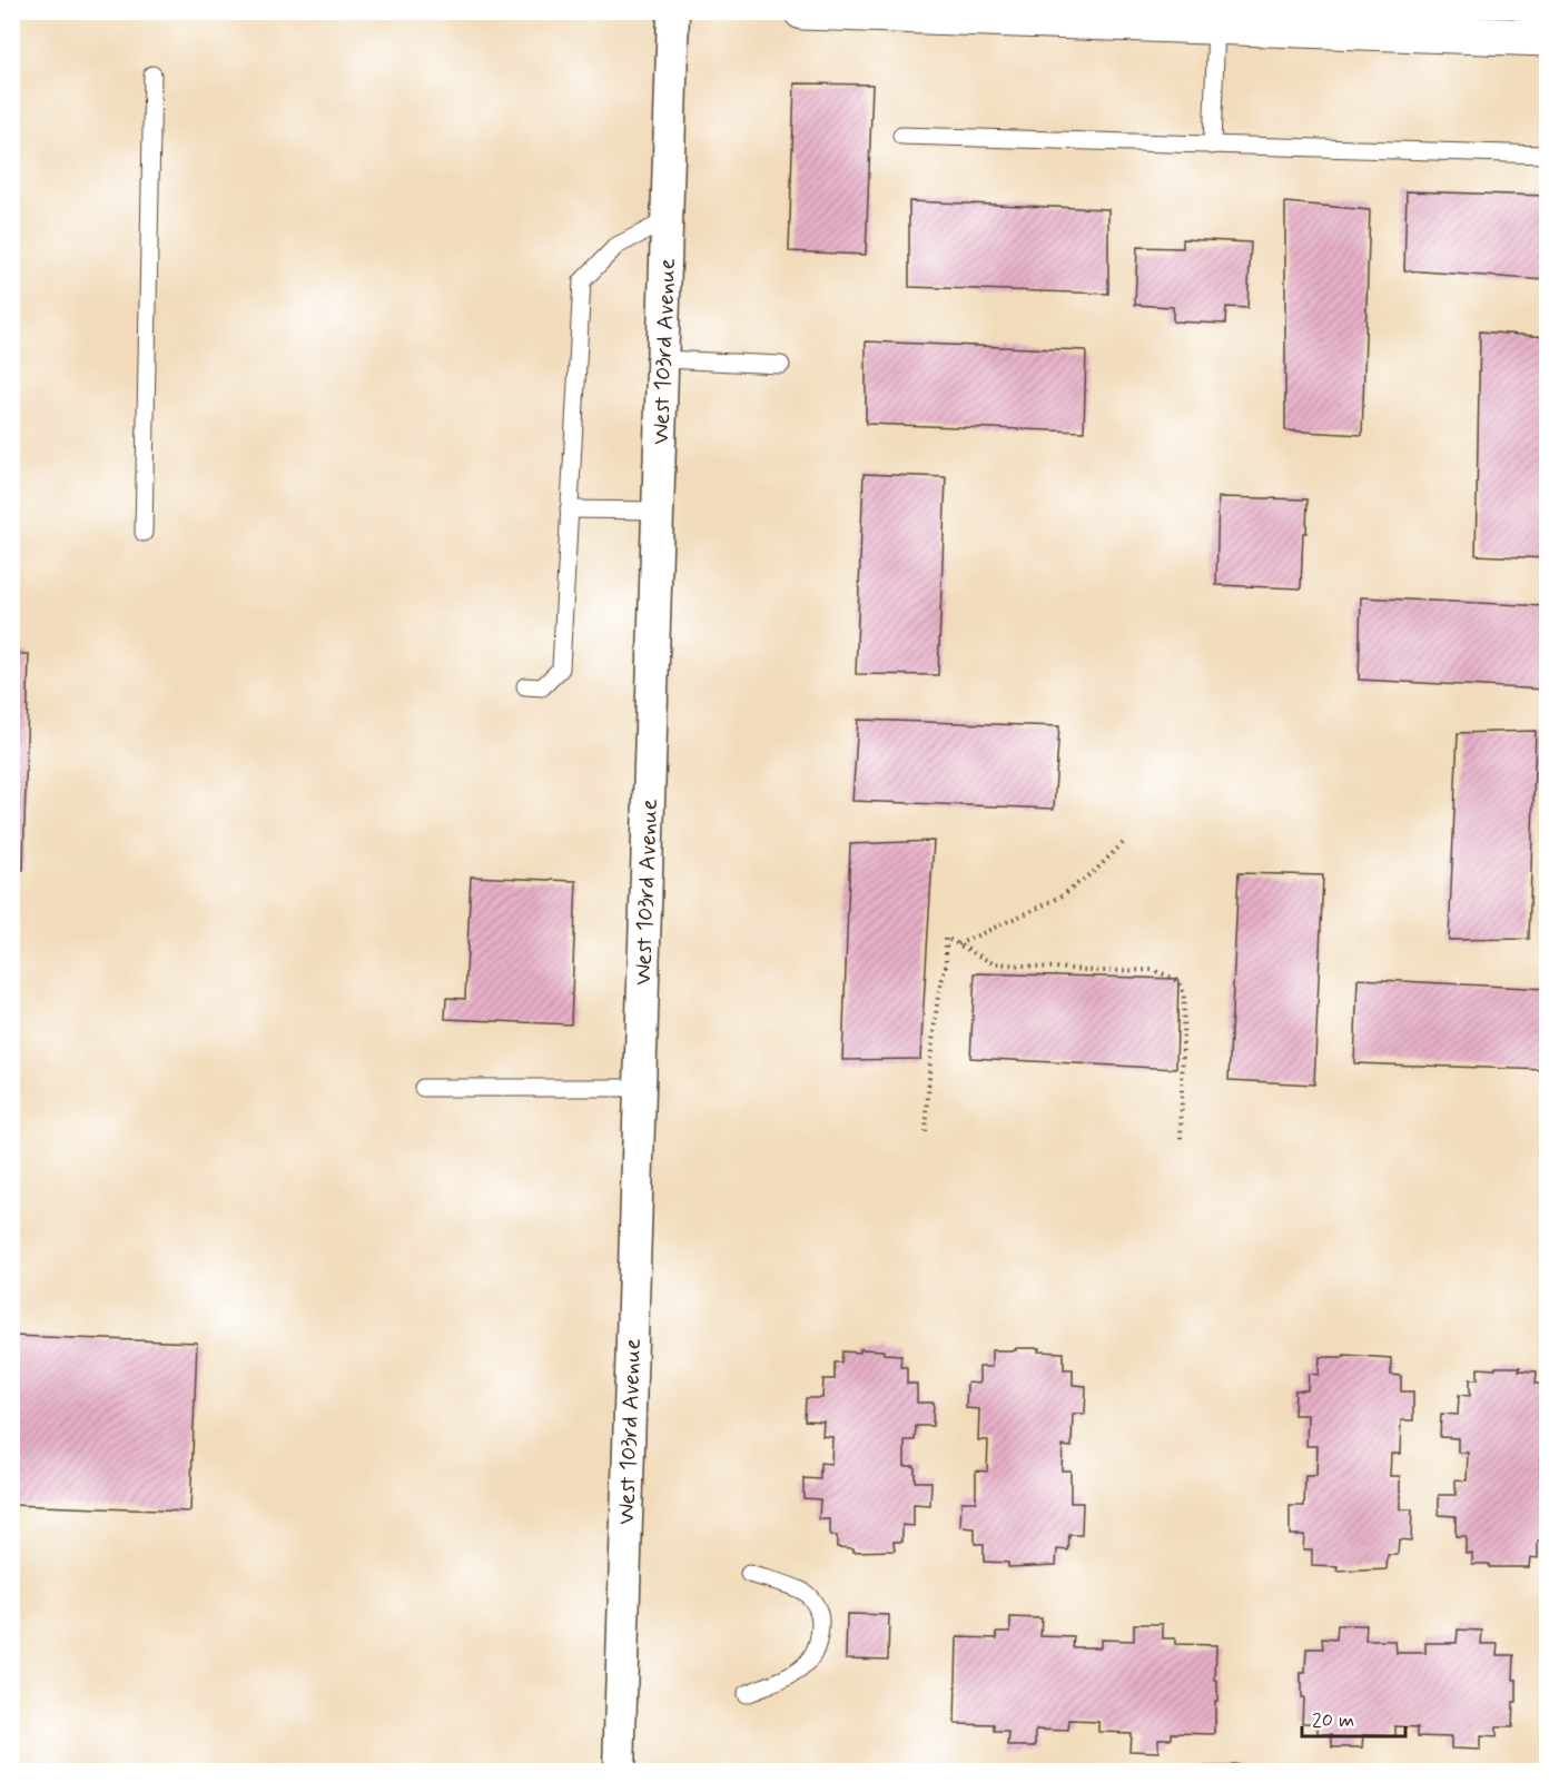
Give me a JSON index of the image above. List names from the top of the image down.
{
  "streets": {
    "street": ["West 103rd Avenue"]
  },
  "scale_bar": "20 m"
}
